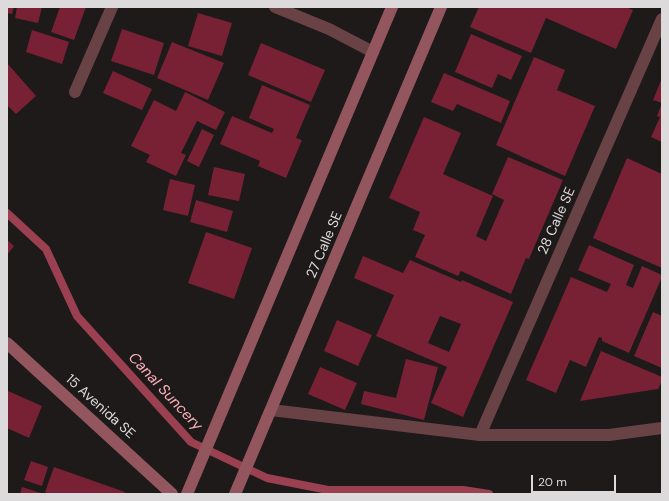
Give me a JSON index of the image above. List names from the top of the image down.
{
  "streets": {
    "main road": ["27 Calle SE", "15 Avenida SE"],
    "street": ["28 Calle SE"]
  },
  "water": ["Canal Suncery"],
  "scale_bar": "20 m"
}
